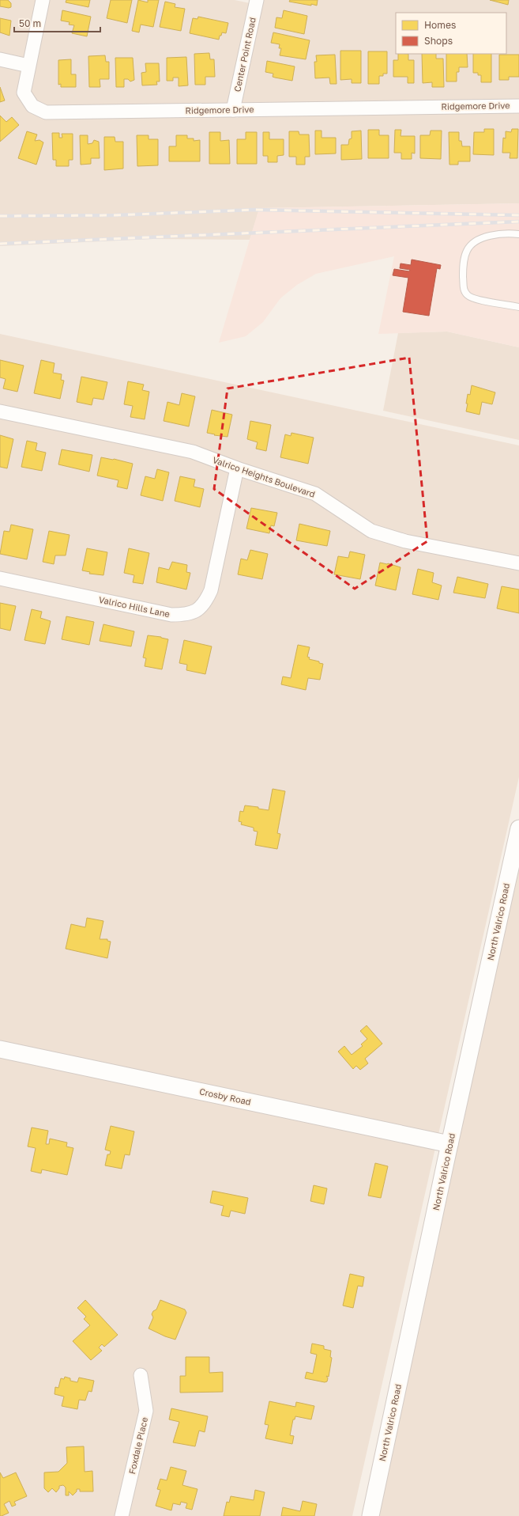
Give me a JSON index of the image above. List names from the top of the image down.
{
  "streets": {
    "street": [
      "Center Point Road",
      "Ridgemore Drive",
      "Valrico Heights Boulevard",
      "Valrico Hills Lane",
      "North Valrico Road",
      "Crosby Road",
      "Foxdale Place"
    ]
  },
  "crossings": [
    ["Center Point Road", "Ridgemore Drive"],
    ["Valrico Heights Boulevard", "Valrico Hills Lane"],
    ["North Valrico Road", "Crosby Road"]
  ],
  "legend": ["Homes", "Shops"],
  "scale_bar": "50 m"
}
